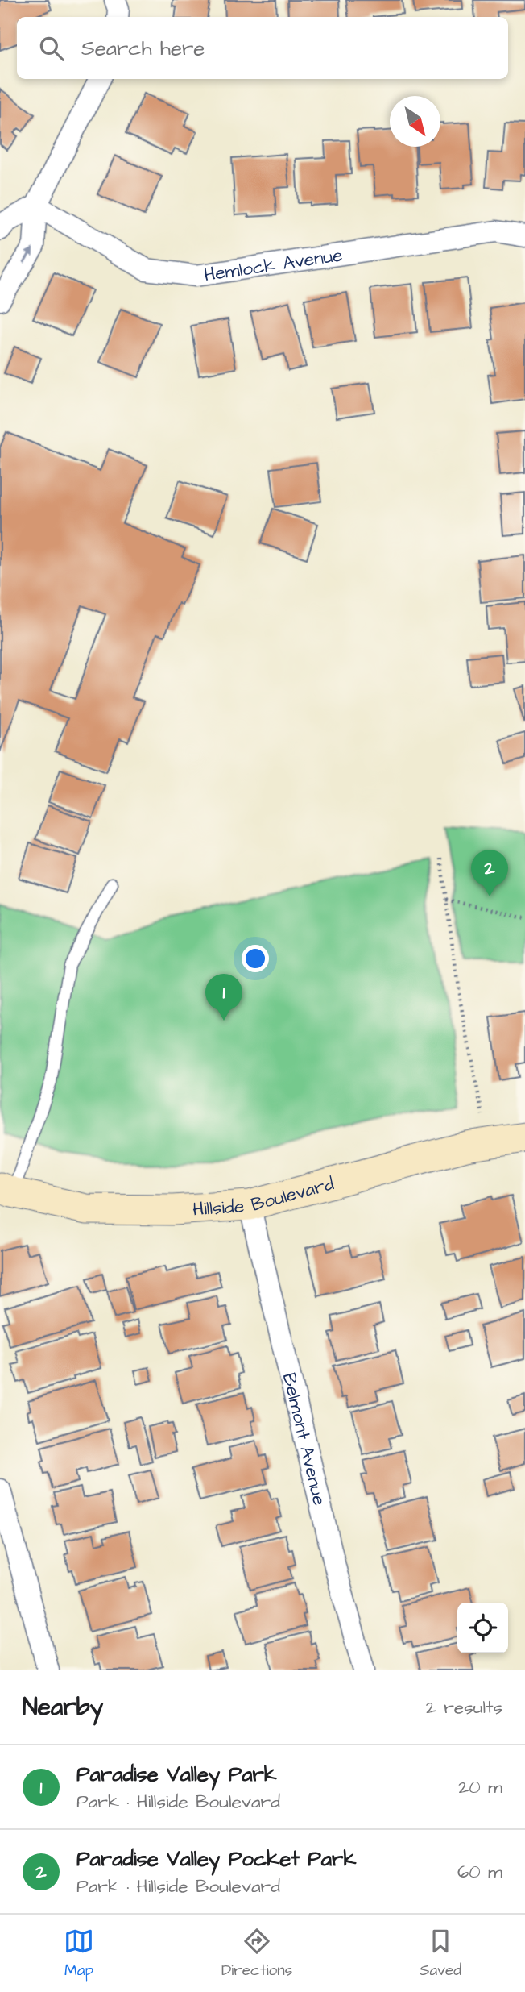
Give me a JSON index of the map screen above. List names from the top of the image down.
{
  "streets": {
    "street": ["Hemlock Avenue", "Hillside Boulevard", "Belmont Avenue"]
  },
  "crossings": [
    ["Hillside Boulevard", "Belmont Avenue"]
  ],
  "north": "bottom right",
  "page": {
    "search": "Search here",
    "pins": ["2", "1"],
    "heading": ["Nearby", "2 results"],
    "list": [
      {
        "mark": "1",
        "name": "Paradise Valley Park",
        "note": "Park · Hillside Boulevard",
        "value": "20 m"
      },
      {
        "mark": "2",
        "name": "Paradise Valley Pocket Park",
        "note": "Park · Hillside Boulevard",
        "value": "60 m"
      }
    ],
    "nav": ["Map", "Directions", "Saved"]
  }
}
